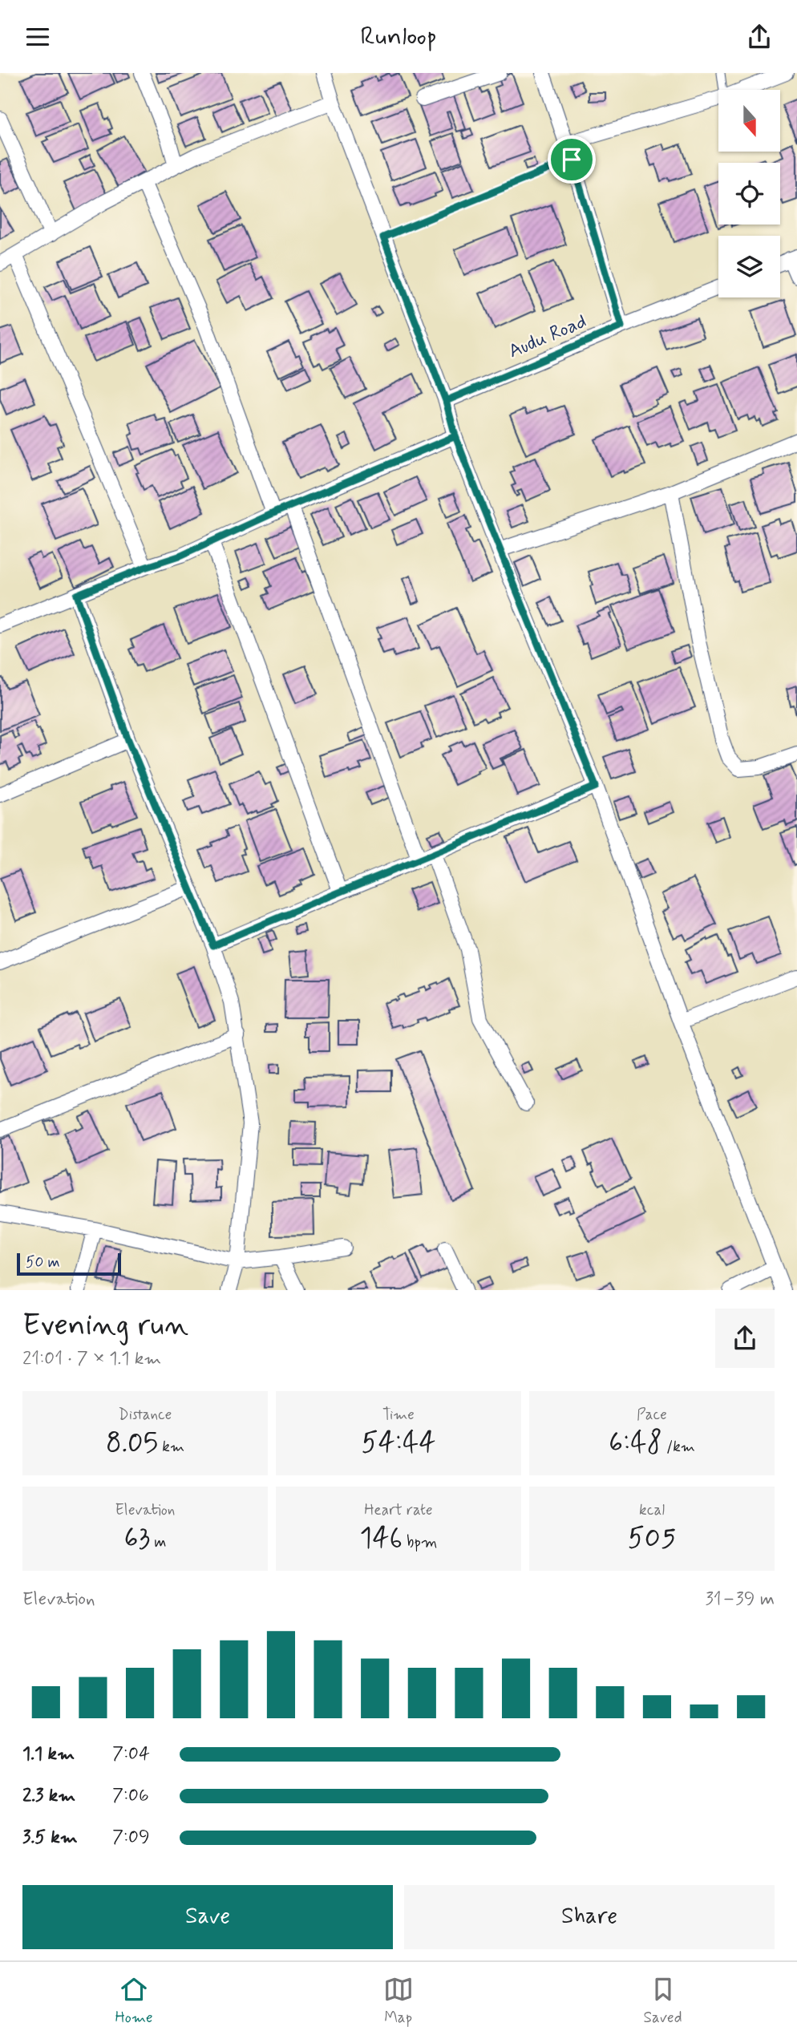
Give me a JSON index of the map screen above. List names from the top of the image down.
{
  "streets": {
    "street": ["Audu Road"]
  },
  "scale_bar": "50 m",
  "north": "bottom",
  "page": {
    "header": "Runloop",
    "scale": "50 m",
    "heading": ["Evening run", "21:01 · 7 × 1.1 km"],
    "stats": [
      ["Distance", "8.05 km"],
      ["Time", "54:44"],
      ["Pace", "6:48 /km"],
      ["Elevation", "63 m"],
      ["Heart rate", "146 bpm"],
      ["kcal", "505"]
    ],
    "chart": ["Elevation", "31–39 m"],
    "list": [
      {
        "name": "1.1 km",
        "note": "7:04"
      },
      {
        "name": "2.3 km",
        "note": "7:06"
      },
      {
        "name": "3.5 km",
        "note": "7:09"
      }
    ],
    "buttons": ["Save", "Share"],
    "tabs": ["Home", "Map", "Saved"]
  }
}
